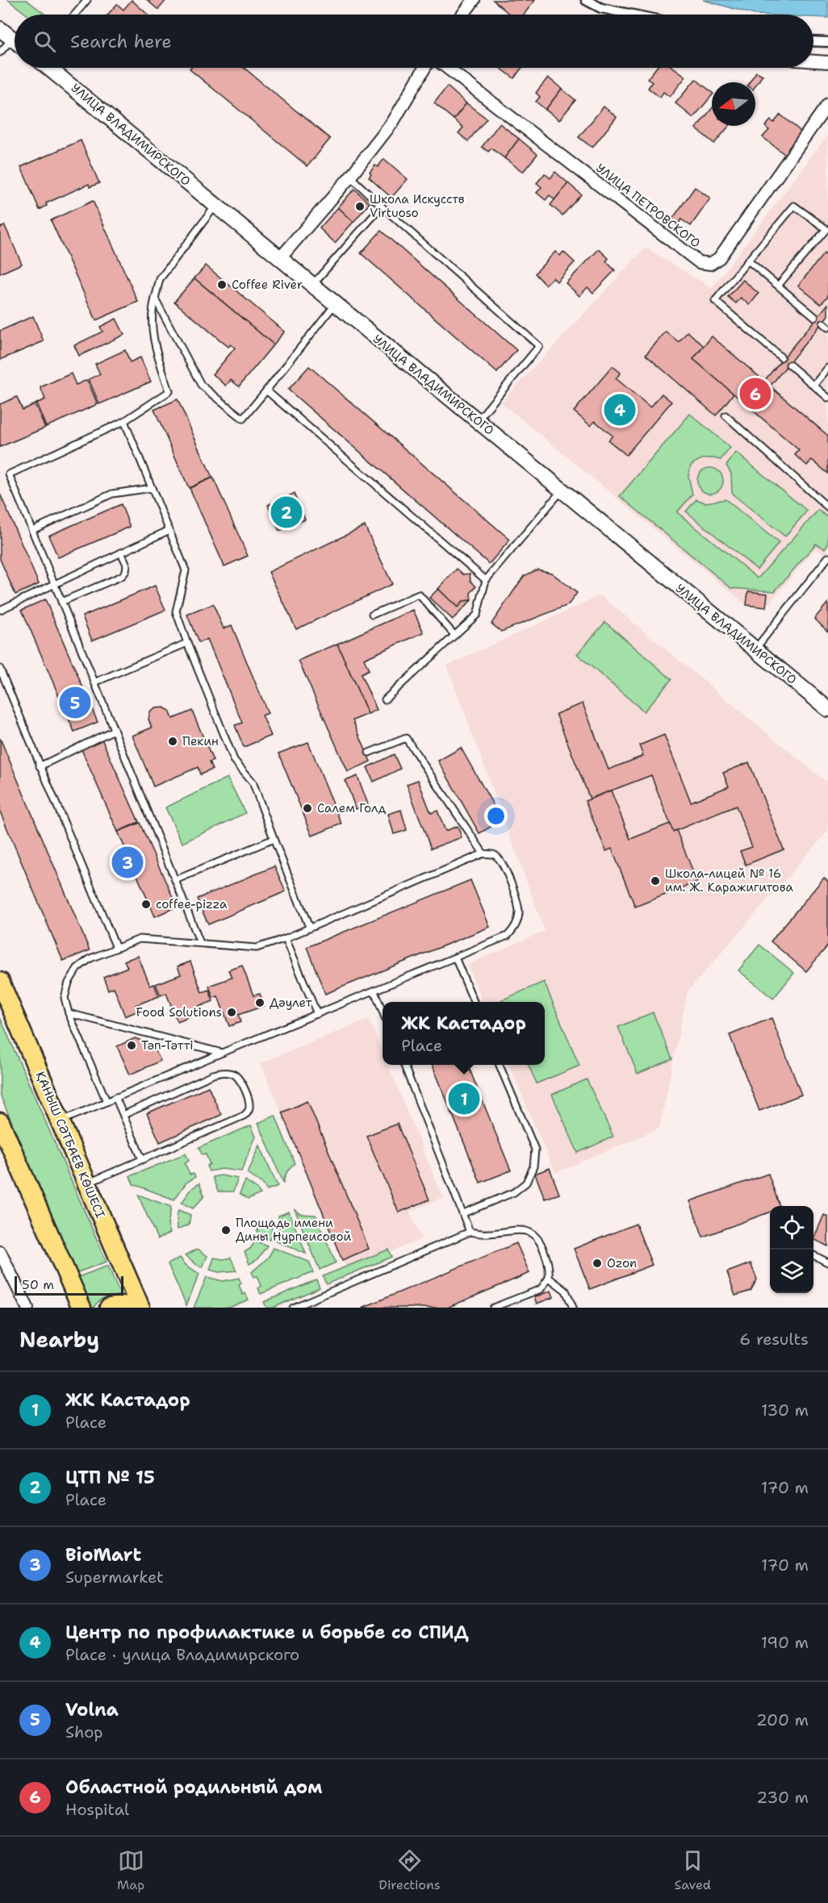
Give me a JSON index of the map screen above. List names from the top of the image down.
{
  "streets": {
    "main road": ["ҚАНЫШ СӘТБАЕВ КӨШЕСІ"],
    "street": ["УЛИЦА ВЛАДИМИРСКОГО", "УЛИЦА ПЕТРОВСКОГО"]
  },
  "places": [
    "Школа Искусств Virtuoso",
    "Coffee River",
    "Пекин",
    "Салем Голд",
    "Школа-лицей № 16 им. Ж. Каражигитова",
    "coffee-pizza",
    "Дәулет",
    "Food Solutions",
    "Тәп-Тәтті",
    "Площадь имени Дины Нурпеисовой",
    "Ozon"
  ],
  "scale_bar": "50 m",
  "north": "left",
  "page": {
    "search": "Search here",
    "pins": [
      "6",
      "4",
      "2",
      "5",
      "3",
      "1"
    ],
    "popup": ["ЖК Кастадор", "Place"],
    "scale": "50 m",
    "heading": ["Nearby", "6 results"],
    "list": [
      {
        "mark": "1",
        "name": "ЖК Кастадор",
        "note": "Place",
        "value": "130 m"
      },
      {
        "mark": "2",
        "name": "ЦТП № 15",
        "note": "Place",
        "value": "170 m"
      },
      {
        "mark": "3",
        "name": "BioMart",
        "note": "Supermarket",
        "value": "170 m"
      },
      {
        "mark": "4",
        "name": "Центр по профилактике и борьбе со СПИД",
        "note": "Place · улица Владимирского",
        "value": "190 m"
      },
      {
        "mark": "5",
        "name": "Volna",
        "note": "Shop",
        "value": "200 m"
      },
      {
        "mark": "6",
        "name": "Областной родильный дом",
        "note": "Hospital",
        "value": "230 m"
      }
    ],
    "nav": ["Map", "Directions", "Saved"]
  }
}
